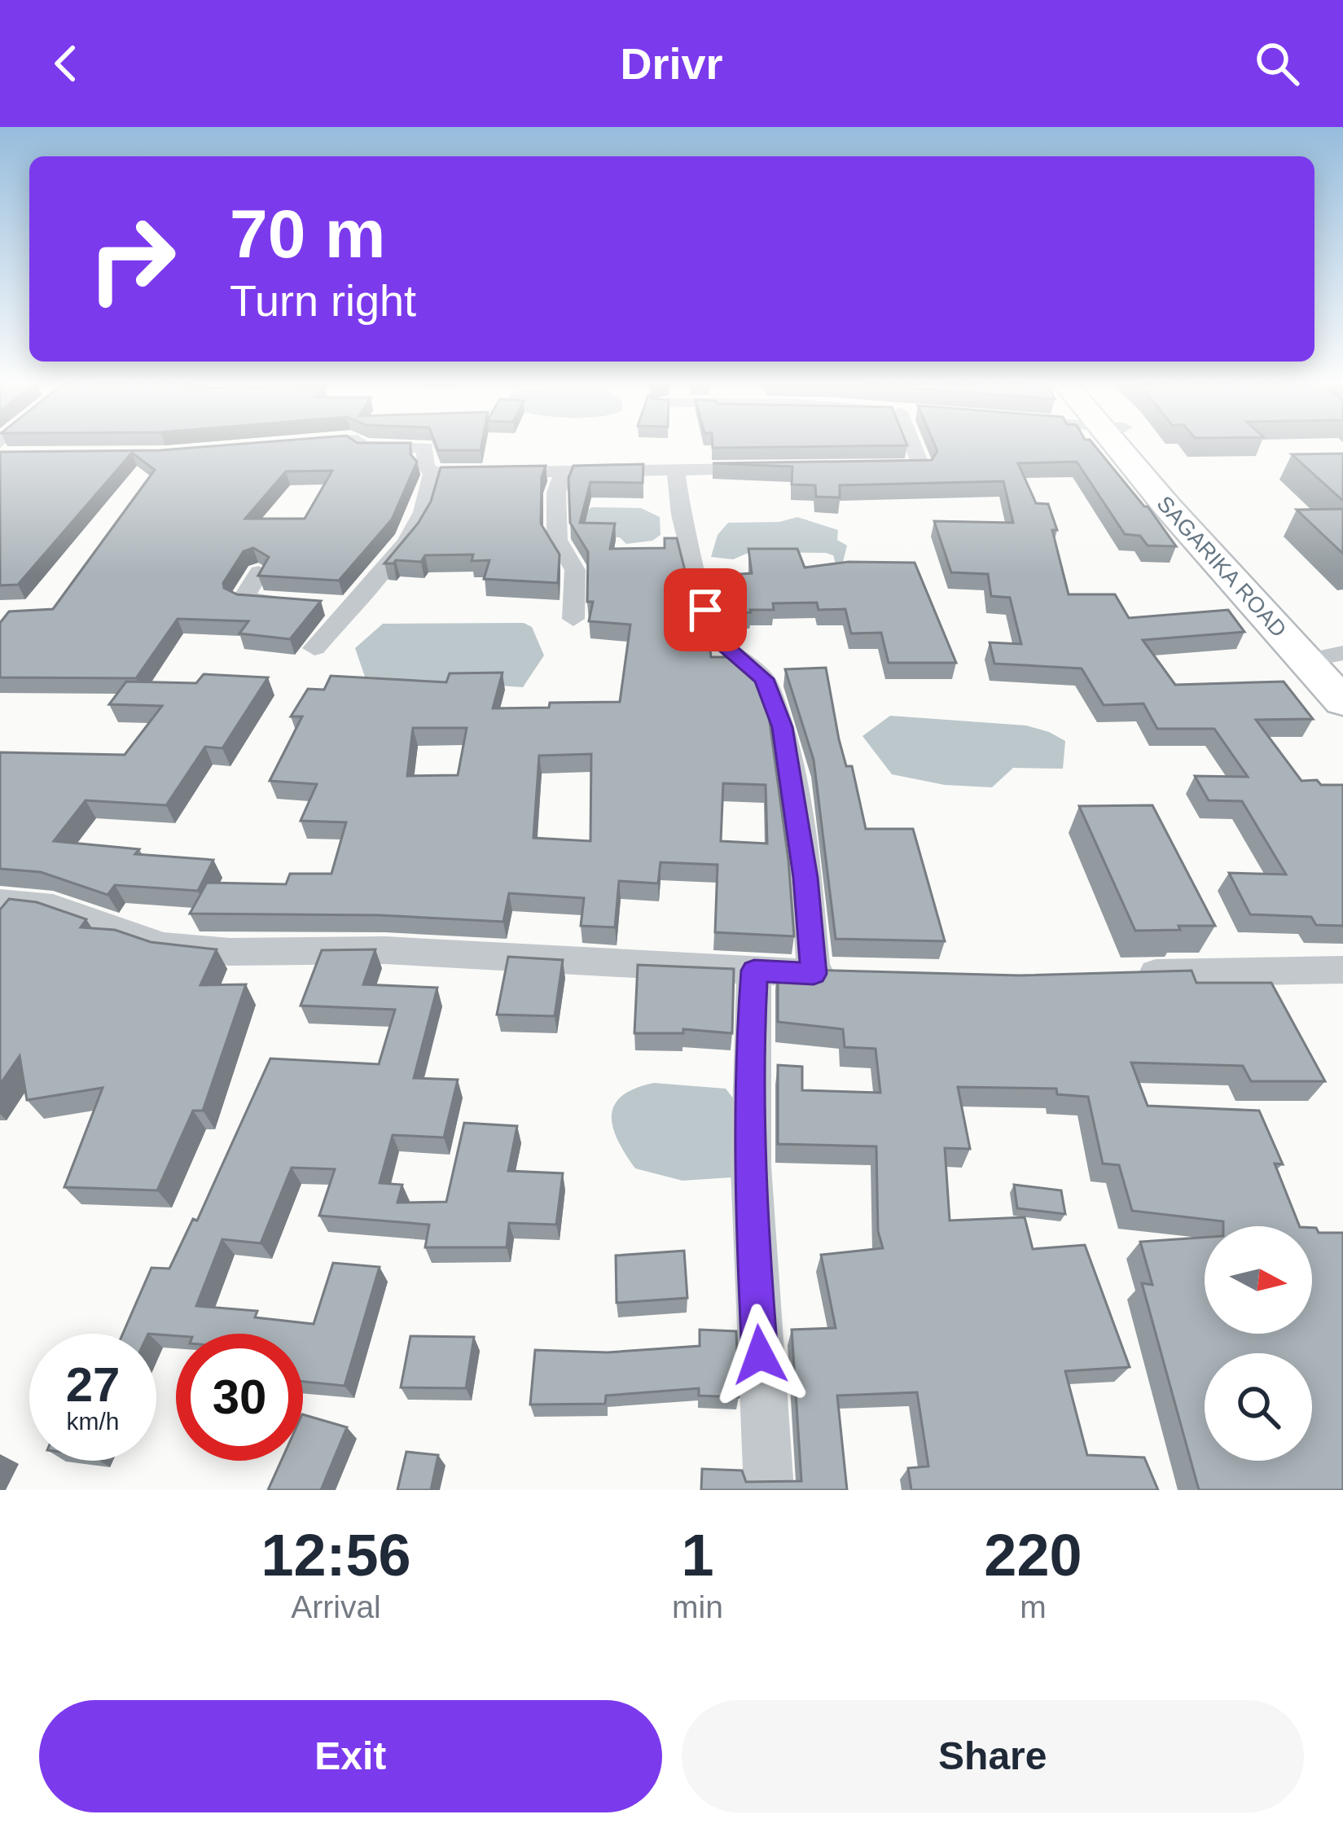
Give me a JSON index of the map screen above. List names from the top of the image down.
{
  "streets": {
    "main road": ["SAGARIKA ROAD"]
  },
  "north": "right",
  "page": {
    "header": "Drivr",
    "turn": ["70 m", "Turn right"],
    "speed": "27 km/h",
    "limit": "30",
    "eta": [
      "12:56",
      "Arrival",
      "1",
      "min",
      "220",
      "m"
    ],
    "buttons": ["Exit", "Share"]
  }
}
